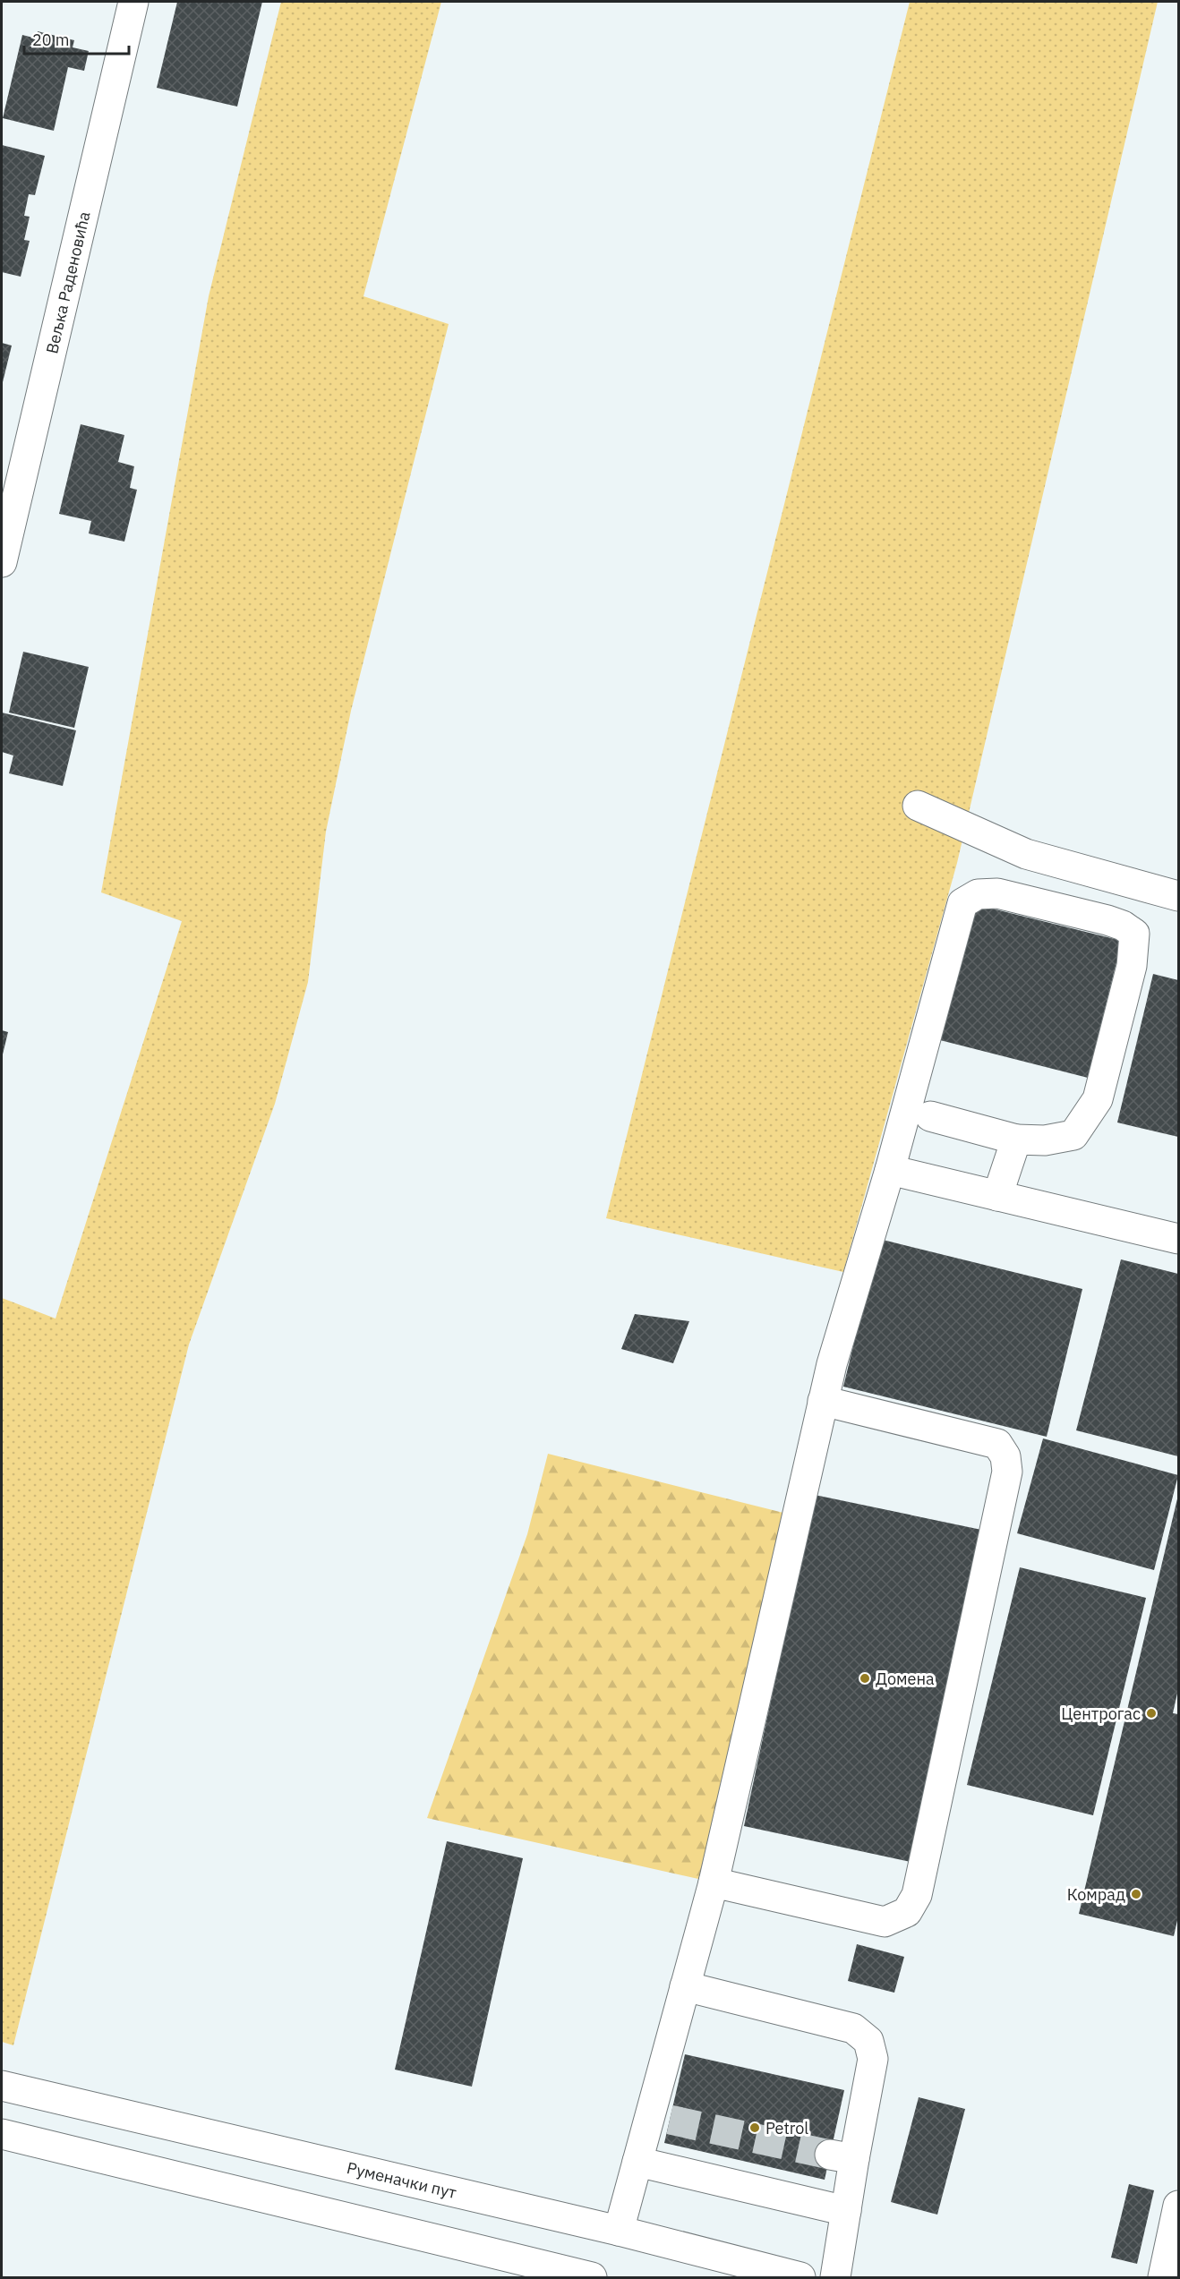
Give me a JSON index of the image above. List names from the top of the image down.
{
  "streets": {
    "main road": ["Вељка Раденовића", "Руменачки пут"]
  },
  "places": [
    "Домена",
    "Центрогас",
    "Комрад",
    "Petrol"
  ],
  "scale_bar": "20 m"
}
